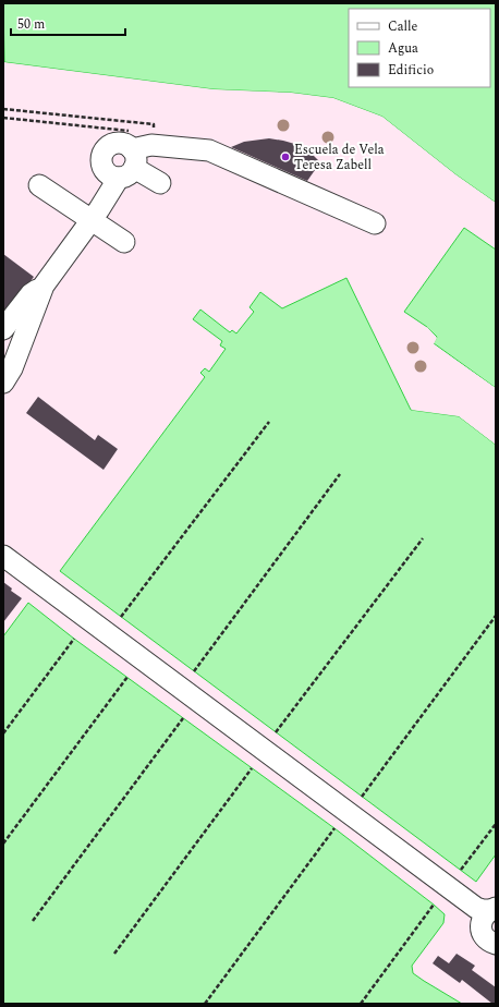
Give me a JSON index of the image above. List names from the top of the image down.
{
  "places": ["Escuela de Vela Teresa Zabell"],
  "legend": ["Calle", "Agua", "Edificio"],
  "scale_bar": "50 m"
}
